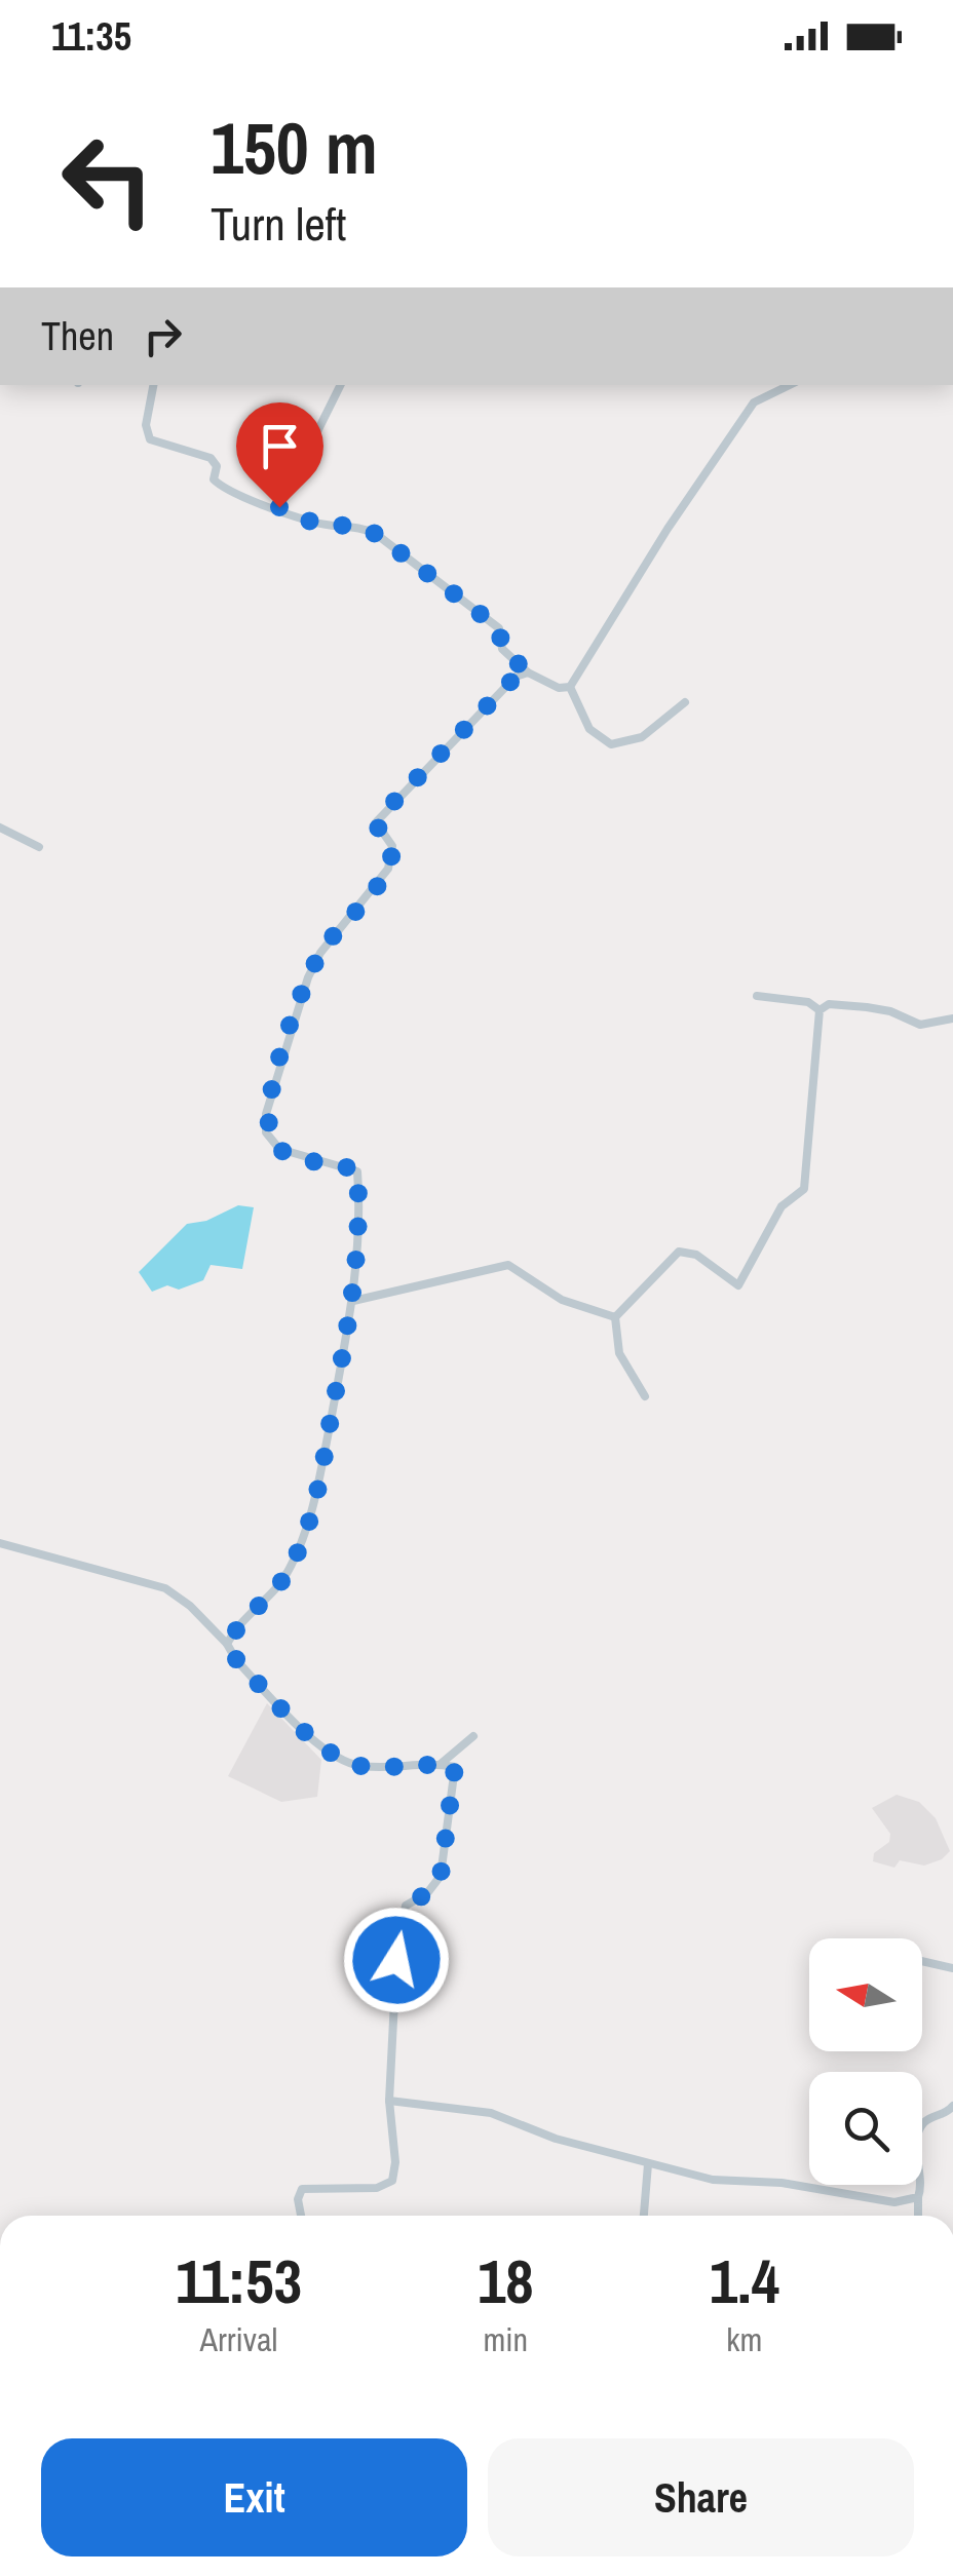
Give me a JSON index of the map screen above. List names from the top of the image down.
{
  "north": "left",
  "page": {
    "status": "11:35",
    "turn": ["150 m", "Turn left"],
    "then": "Then",
    "eta": [
      "11:53",
      "Arrival",
      "18",
      "min",
      "1.4",
      "km"
    ],
    "buttons": ["Exit", "Share"]
  }
}
